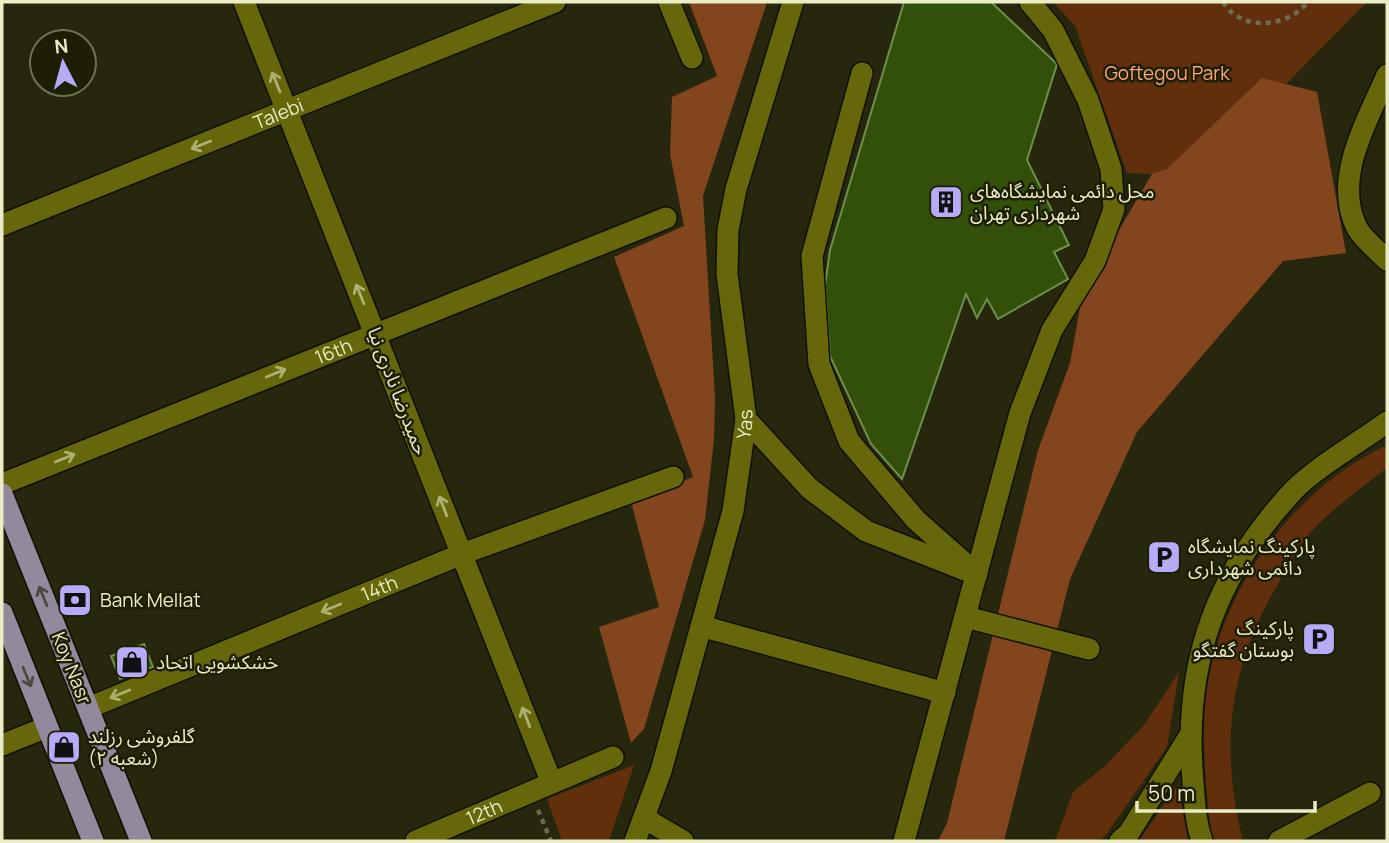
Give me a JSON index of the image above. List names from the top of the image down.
{
  "streets": {
    "main road": ["Koy Nasr"],
    "street": [
      "Talebi",
      "16th",
      "حمیدرضا نادری نیا",
      "Yas",
      "14th",
      "12th"
    ]
  },
  "crossings": [
    ["Talebi", "حمیدرضا نادری نیا"],
    ["16th", "حمیدرضا نادری نیا"],
    ["حمیدرضا نادری نیا", "14th"],
    ["حمیدرضا نادری نیا", "12th"],
    ["14th", "Koy Nasr"]
  ],
  "one_way": [
    "Talebi",
    "16th",
    "حمیدرضا نادری نیا",
    "14th"
  ],
  "parks": ["Goftegou Park"],
  "places": {
    "building": ["محل دائمی نمایشگاه‌های شهرداری تهران"],
    "parking": ["پارکینگ نمایشگاه دائمی شهرداری", "پارکینگ بوستان گفتگو"],
    "bank": ["Bank Mellat"],
    "shop": ["خشکشویی اتحاد", "گلفروشی رزلند (شعبه ۲)"]
  },
  "scale_bar": "50 m",
  "north": "top"
}
